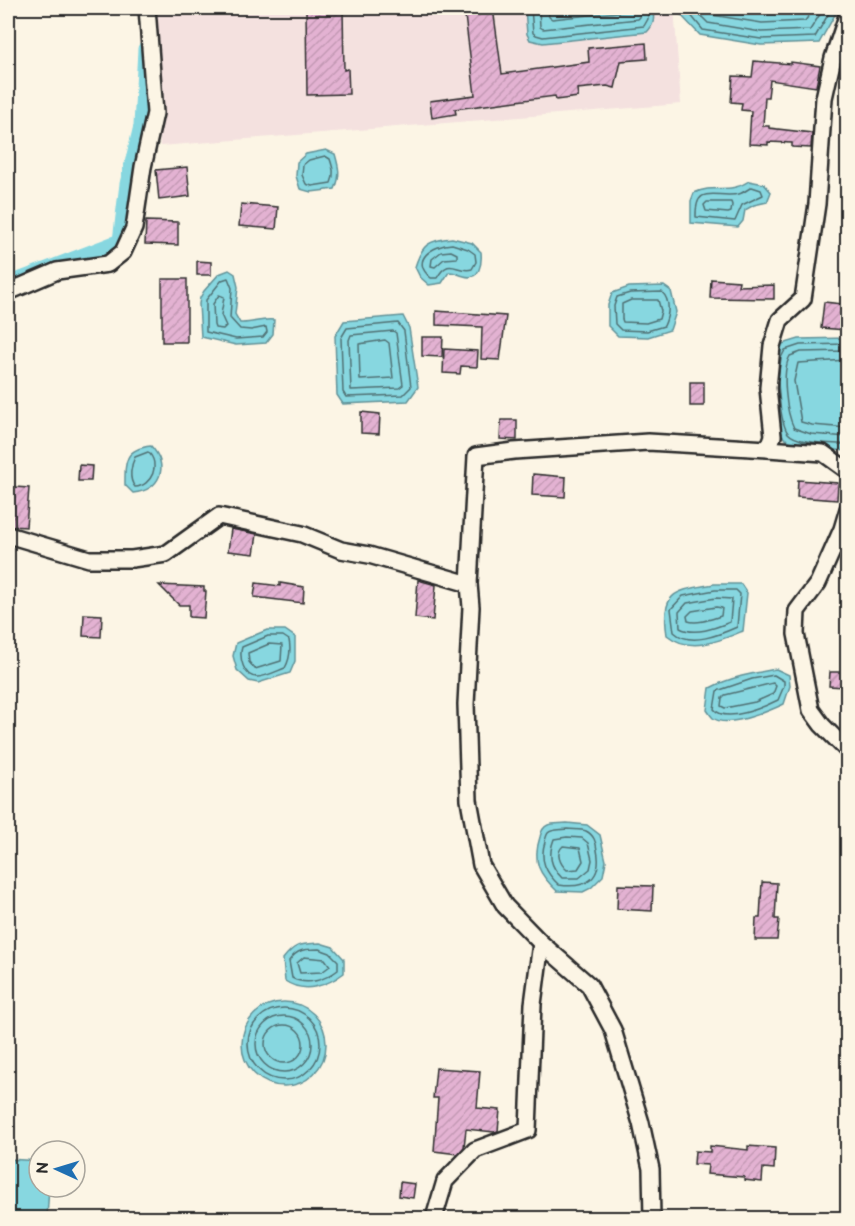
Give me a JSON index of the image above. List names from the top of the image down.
{
  "north": "left"
}
